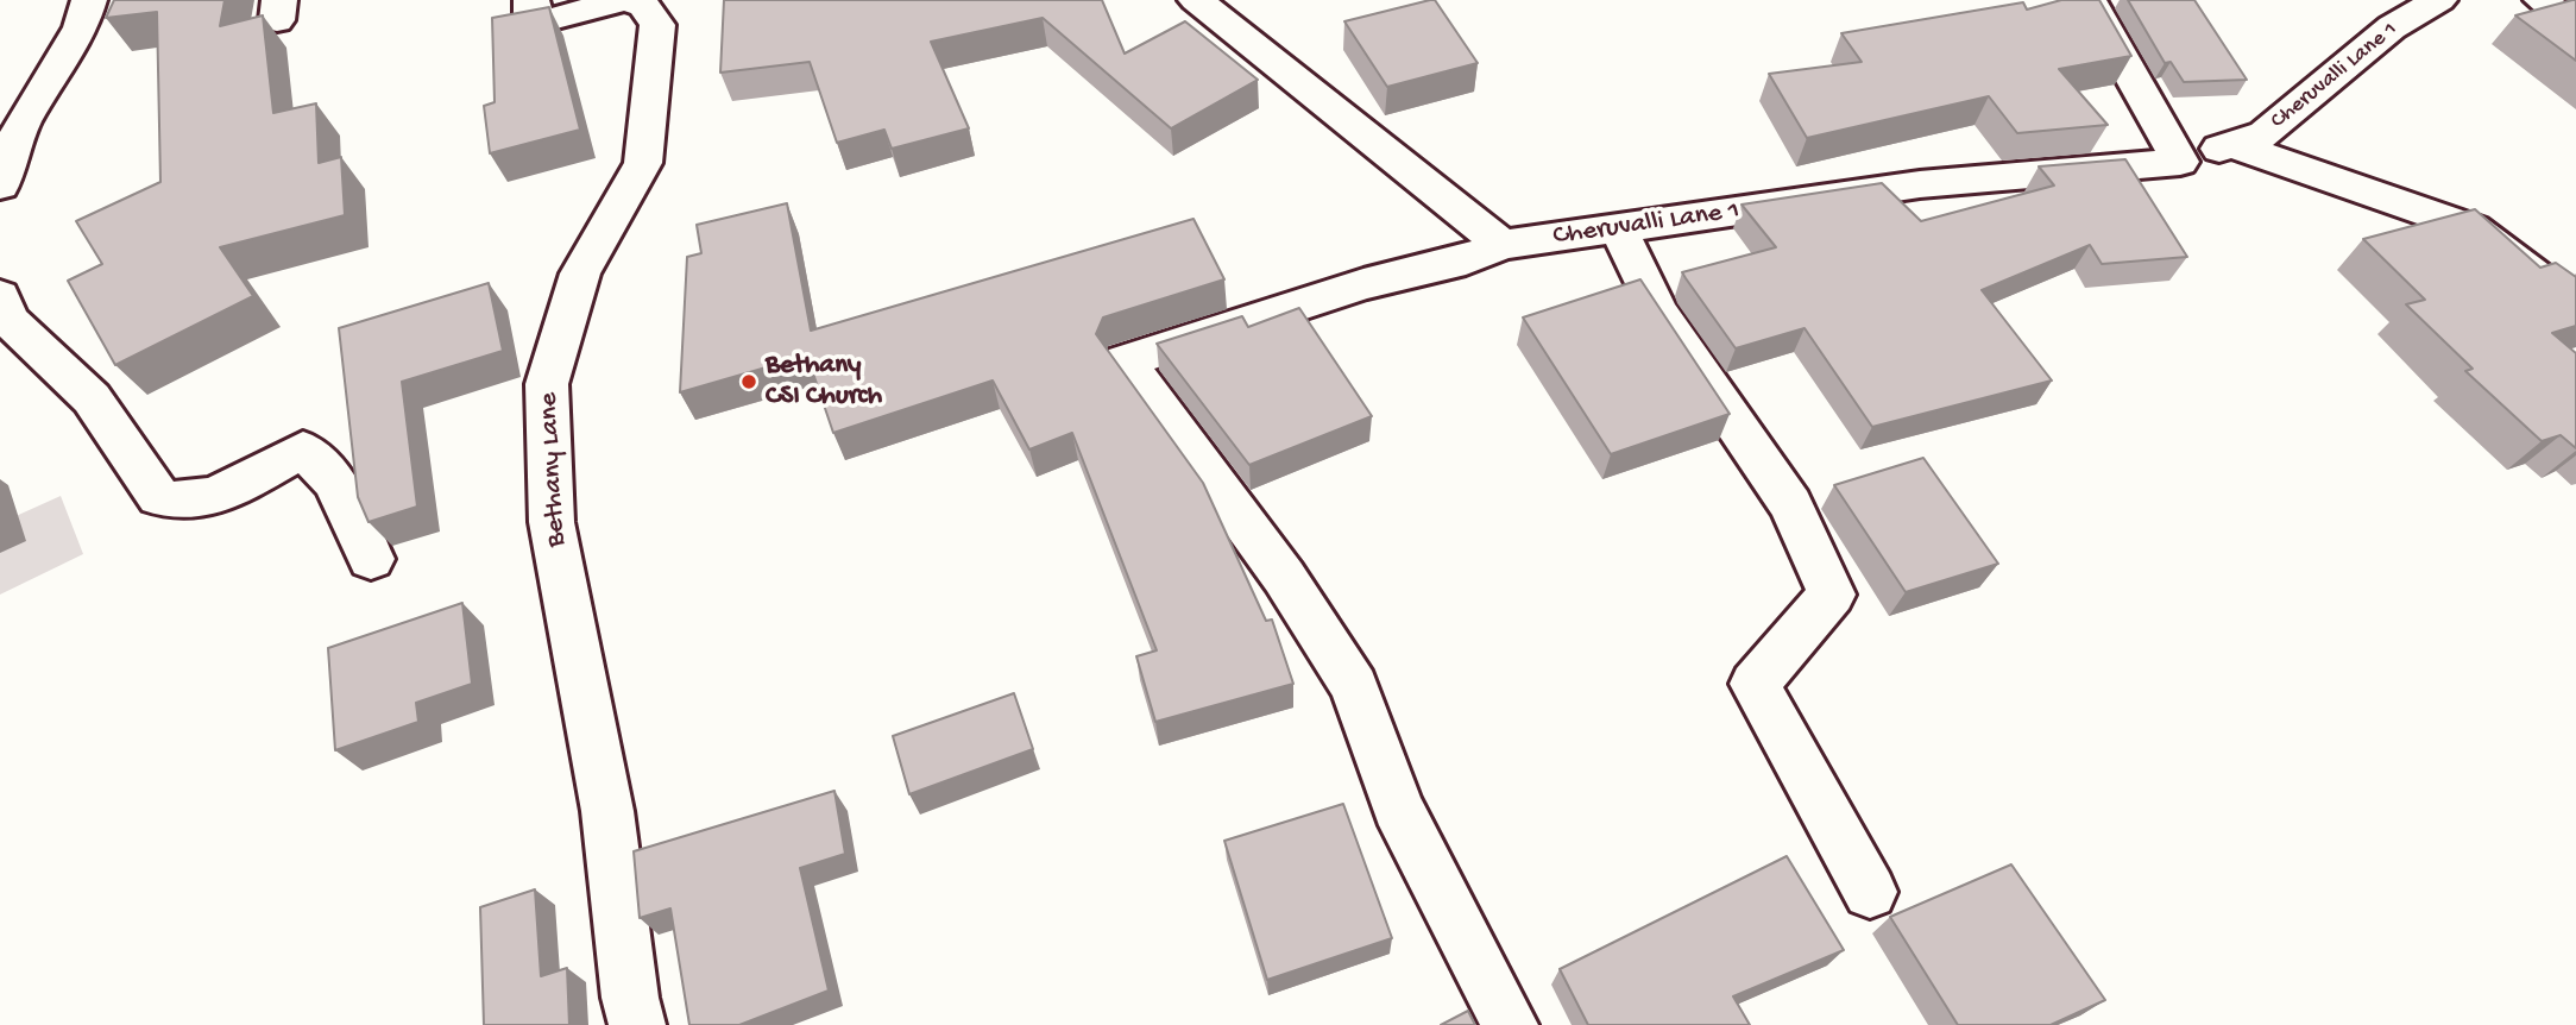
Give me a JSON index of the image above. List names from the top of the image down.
{
  "streets": {
    "street": ["Cheruvalli Lane 1", "Bethany Lane"]
  },
  "places": ["Bethany CSI Church"]
}
